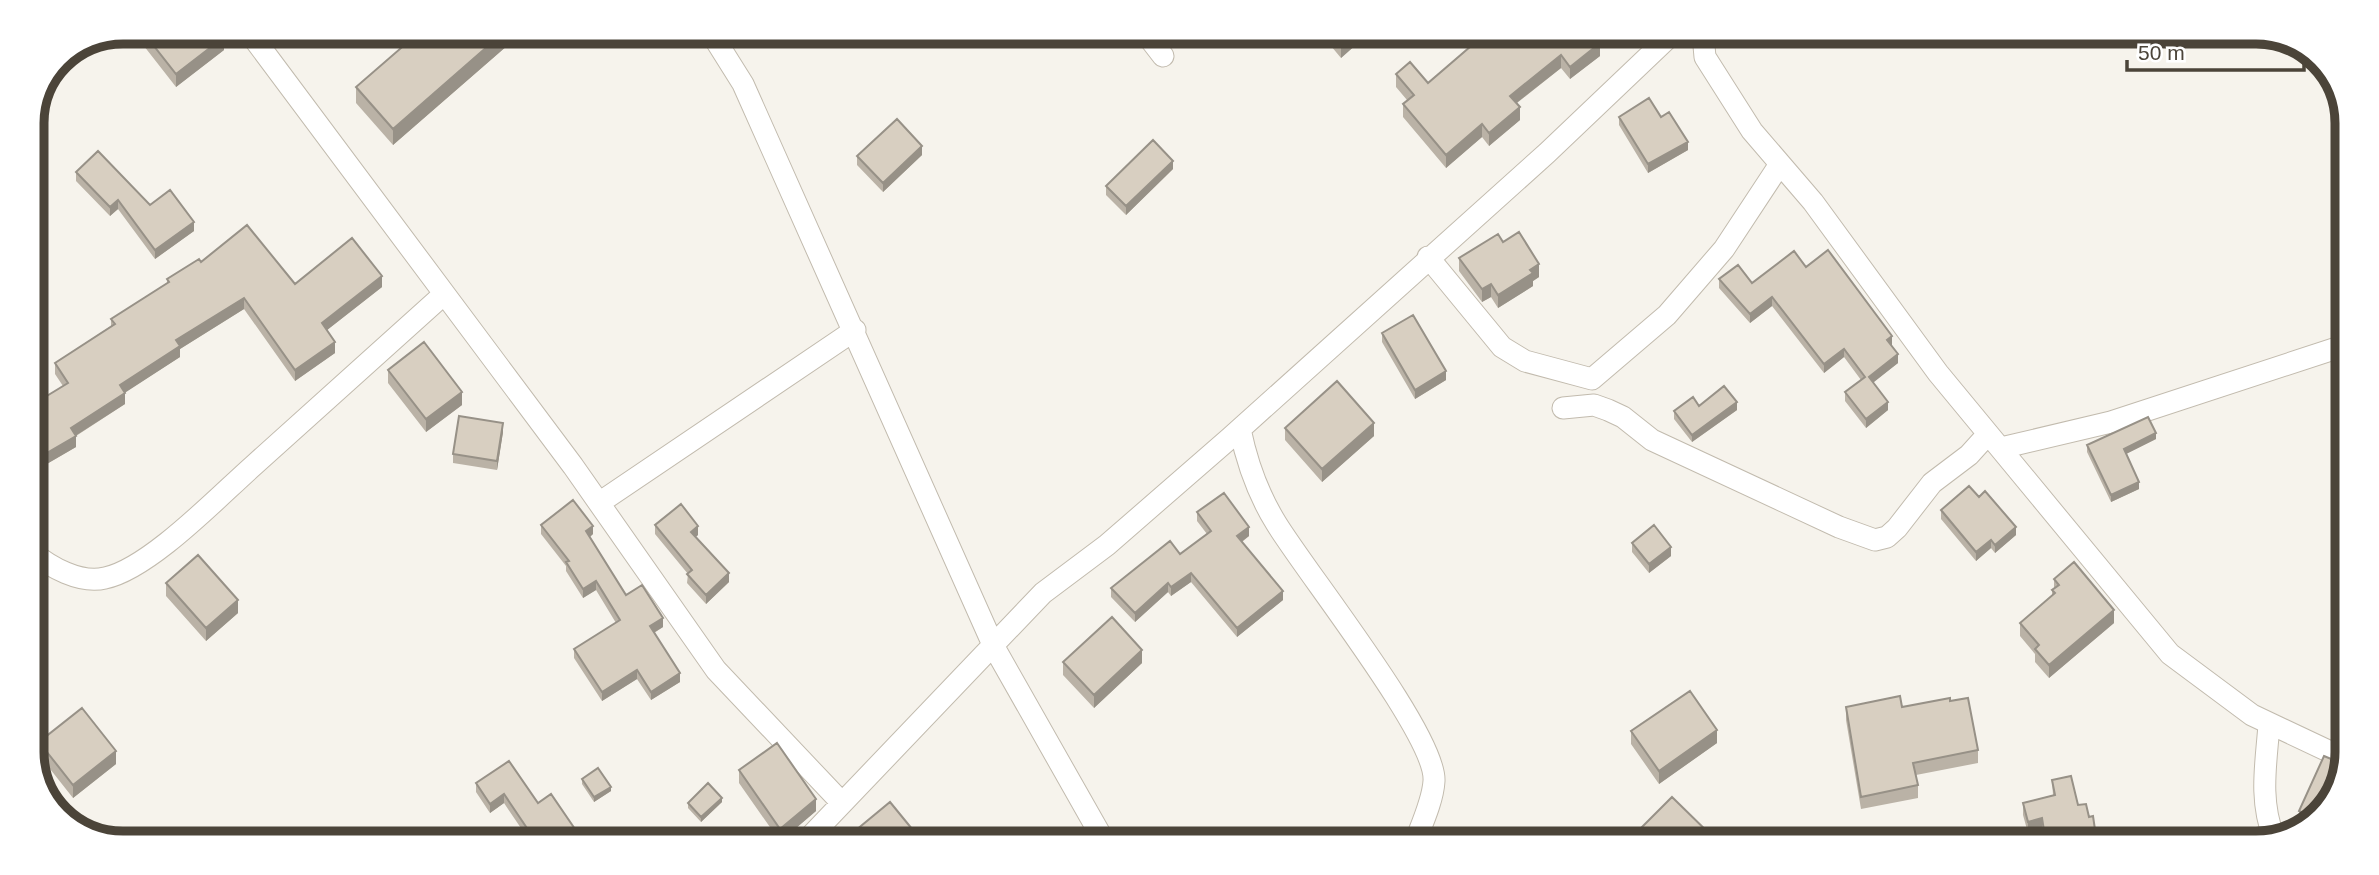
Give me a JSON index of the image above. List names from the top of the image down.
{
  "scale_bar": "50 m"
}
